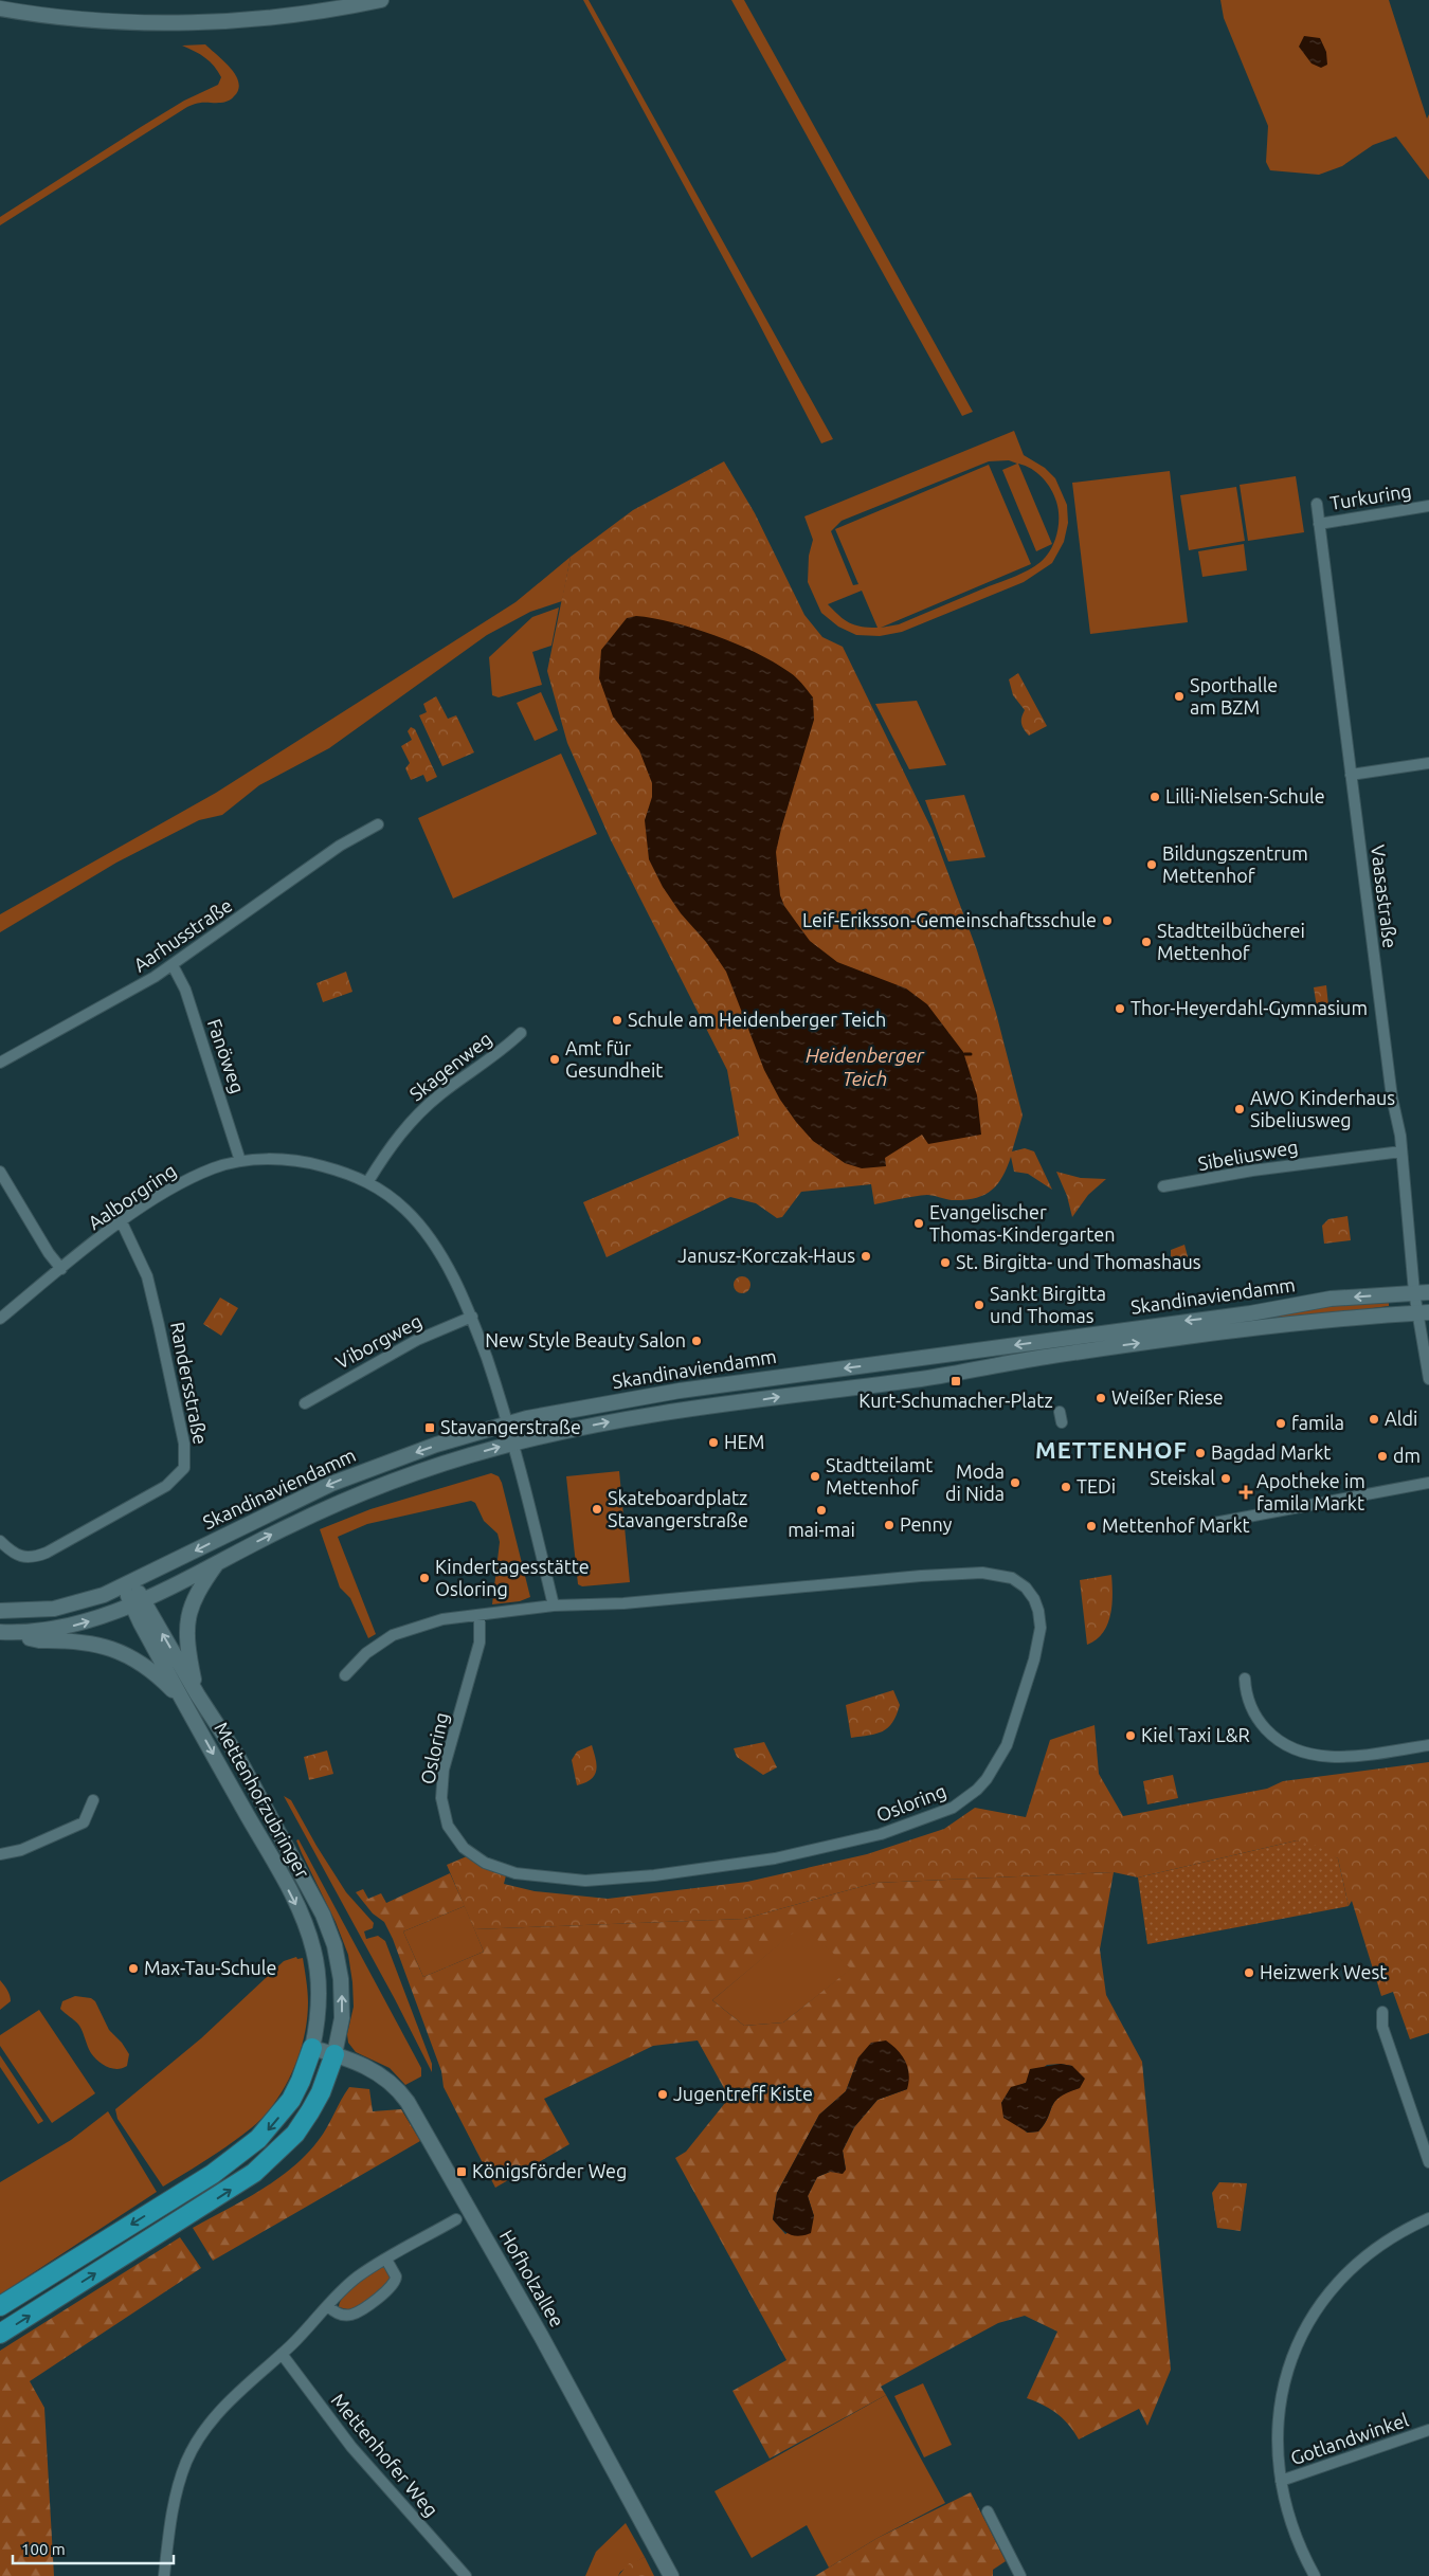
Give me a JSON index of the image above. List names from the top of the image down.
{
  "streets": {
    "main road": ["Skandinaviendamm", "Mettenhofzubringer", "Hofholzallee"],
    "street": [
      "Turkuring",
      "Vaasastraße",
      "Aarhusstraße",
      "Fanöweg",
      "Skagenweg",
      "Sibeliusweg",
      "Aalborgring",
      "Viborgweg",
      "Randersstraße",
      "Osloring",
      "Gotlandwinkel",
      "Mettenhofer Weg"
    ]
  },
  "crossings": [
    ["Turkuring", "Vaasastraße"],
    ["Vaasastraße", "Sibeliusweg"],
    ["Vaasastraße", "Skandinaviendamm"],
    ["Aarhusstraße", "Fanöweg"],
    ["Fanöweg", "Aalborgring"],
    ["Skagenweg", "Aalborgring"],
    ["Aalborgring", "Skandinaviendamm"],
    ["Aalborgring", "Viborgweg"],
    ["Aalborgring", "Randersstraße"],
    ["Skandinaviendamm", "Mettenhofzubringer"],
    ["Mettenhofzubringer", "Hofholzallee"]
  ],
  "districts": ["METTENHOF"],
  "water": ["Heidenberger Teich"],
  "places": {
    "other": [
      "Sporthalle am BZM",
      "Lilli-Nielsen-Schule",
      "Bildungszentrum Mettenhof",
      "Leif-Eriksson-Gemeinschaftsschule",
      "Stadtteilbücherei Mettenhof",
      "Thor-Heyerdahl-Gymnasium",
      "Schule am Heidenberger Teich",
      "Amt für Gesundheit",
      "AWO Kinderhaus Sibeliusweg",
      "Evangelischer Thomas-Kindergarten",
      "Janusz-Korczak-Haus",
      "St. Birgitta- und Thomashaus",
      "Sankt Birgitta und Thomas",
      "New Style Beauty Salon",
      "Weißer Riese",
      "Aldi",
      "famila",
      "HEM",
      "Bagdad Markt",
      "dm",
      "Stadtteilamt Mettenhof",
      "Steiskal",
      "Moda di Nida",
      "TEDi",
      "Skateboardplatz Stavangerstraße",
      "mai-mai",
      "Penny",
      "Mettenhof Markt",
      "Kindertagesstätte Osloring",
      "Kiel Taxi L&R",
      "Max-Tau-Schule",
      "Heizwerk West",
      "Jugentreff Kiste"
    ],
    "transit": ["Kurt-Schumacher-Platz", "Stavangerstraße", "Königsförder Weg"],
    "health": ["Apotheke im famila Markt"]
  },
  "scale_bar": "100 m"
}
